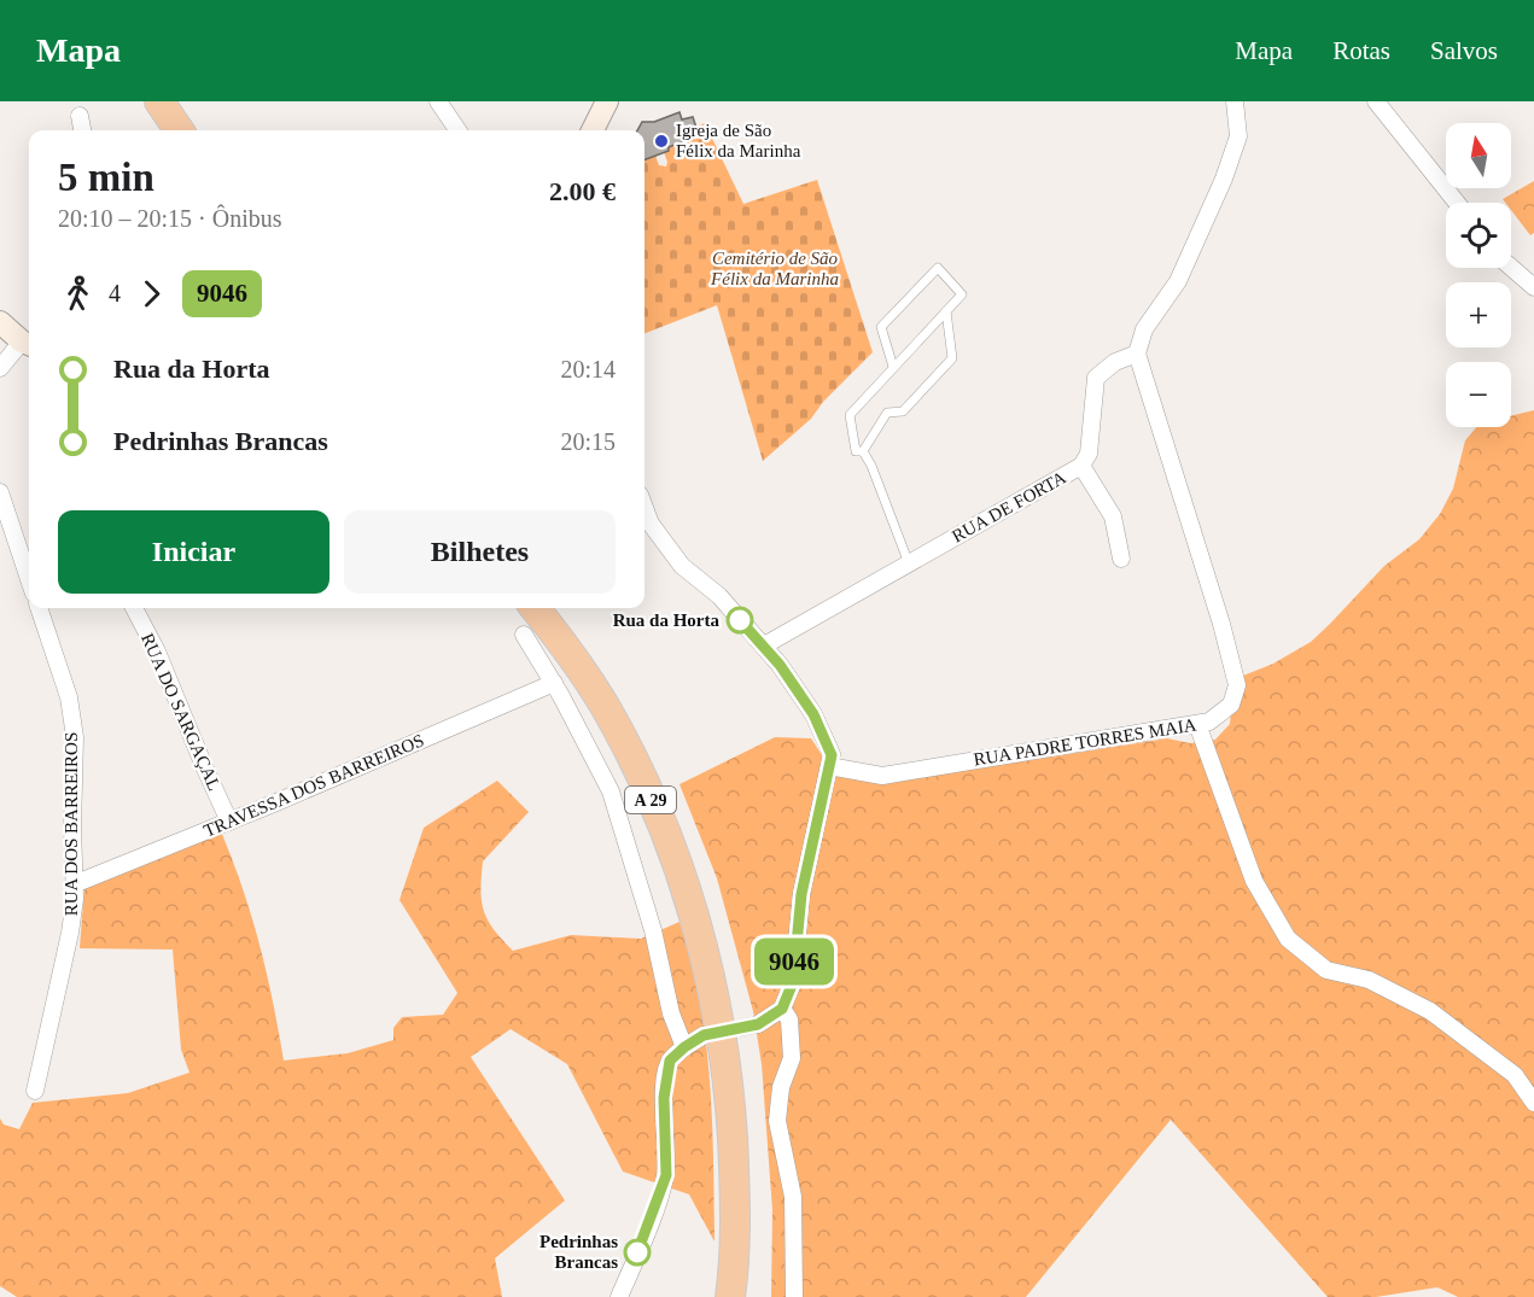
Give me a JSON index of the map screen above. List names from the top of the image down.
{
  "streets": {
    "highway": ["A 29"],
    "street": [
      "RUA DE FORTA",
      "RUA DO SARGAÇAL",
      "RUA PADRE TORRES MAIA",
      "TRAVESSA DOS BARREIROS",
      "RUA DOS BARREIROS"
    ]
  },
  "crossings": [
    ["RUA DE FORTA", "RUA PADRE TORRES MAIA"],
    ["RUA DO SARGAÇAL", "TRAVESSA DOS BARREIROS"],
    ["TRAVESSA DOS BARREIROS", "RUA DOS BARREIROS"]
  ],
  "parks": ["Cemitério de São Félix da Marinha"],
  "places": ["Igreja de São Félix da Marinha", "Rua da Horta", "Pedrinhas Brancas"],
  "lines": ["bus line 9046"],
  "north": "top",
  "page": {
    "header": "Mapa",
    "nav": ["Mapa", "Rotas", "Salvos"],
    "on_map": "9046",
    "map_buttons": ["+", "−"],
    "heading": ["5 min", "20:10 – 20:15 · Ônibus", "2.00 €"],
    "legs": ["4", "9046"],
    "list": [
      {
        "name": "Rua da Horta",
        "value": "20:14"
      },
      {
        "name": "Pedrinhas Brancas",
        "value": "20:15"
      }
    ],
    "buttons": ["Iniciar", "Bilhetes"]
  }
}
